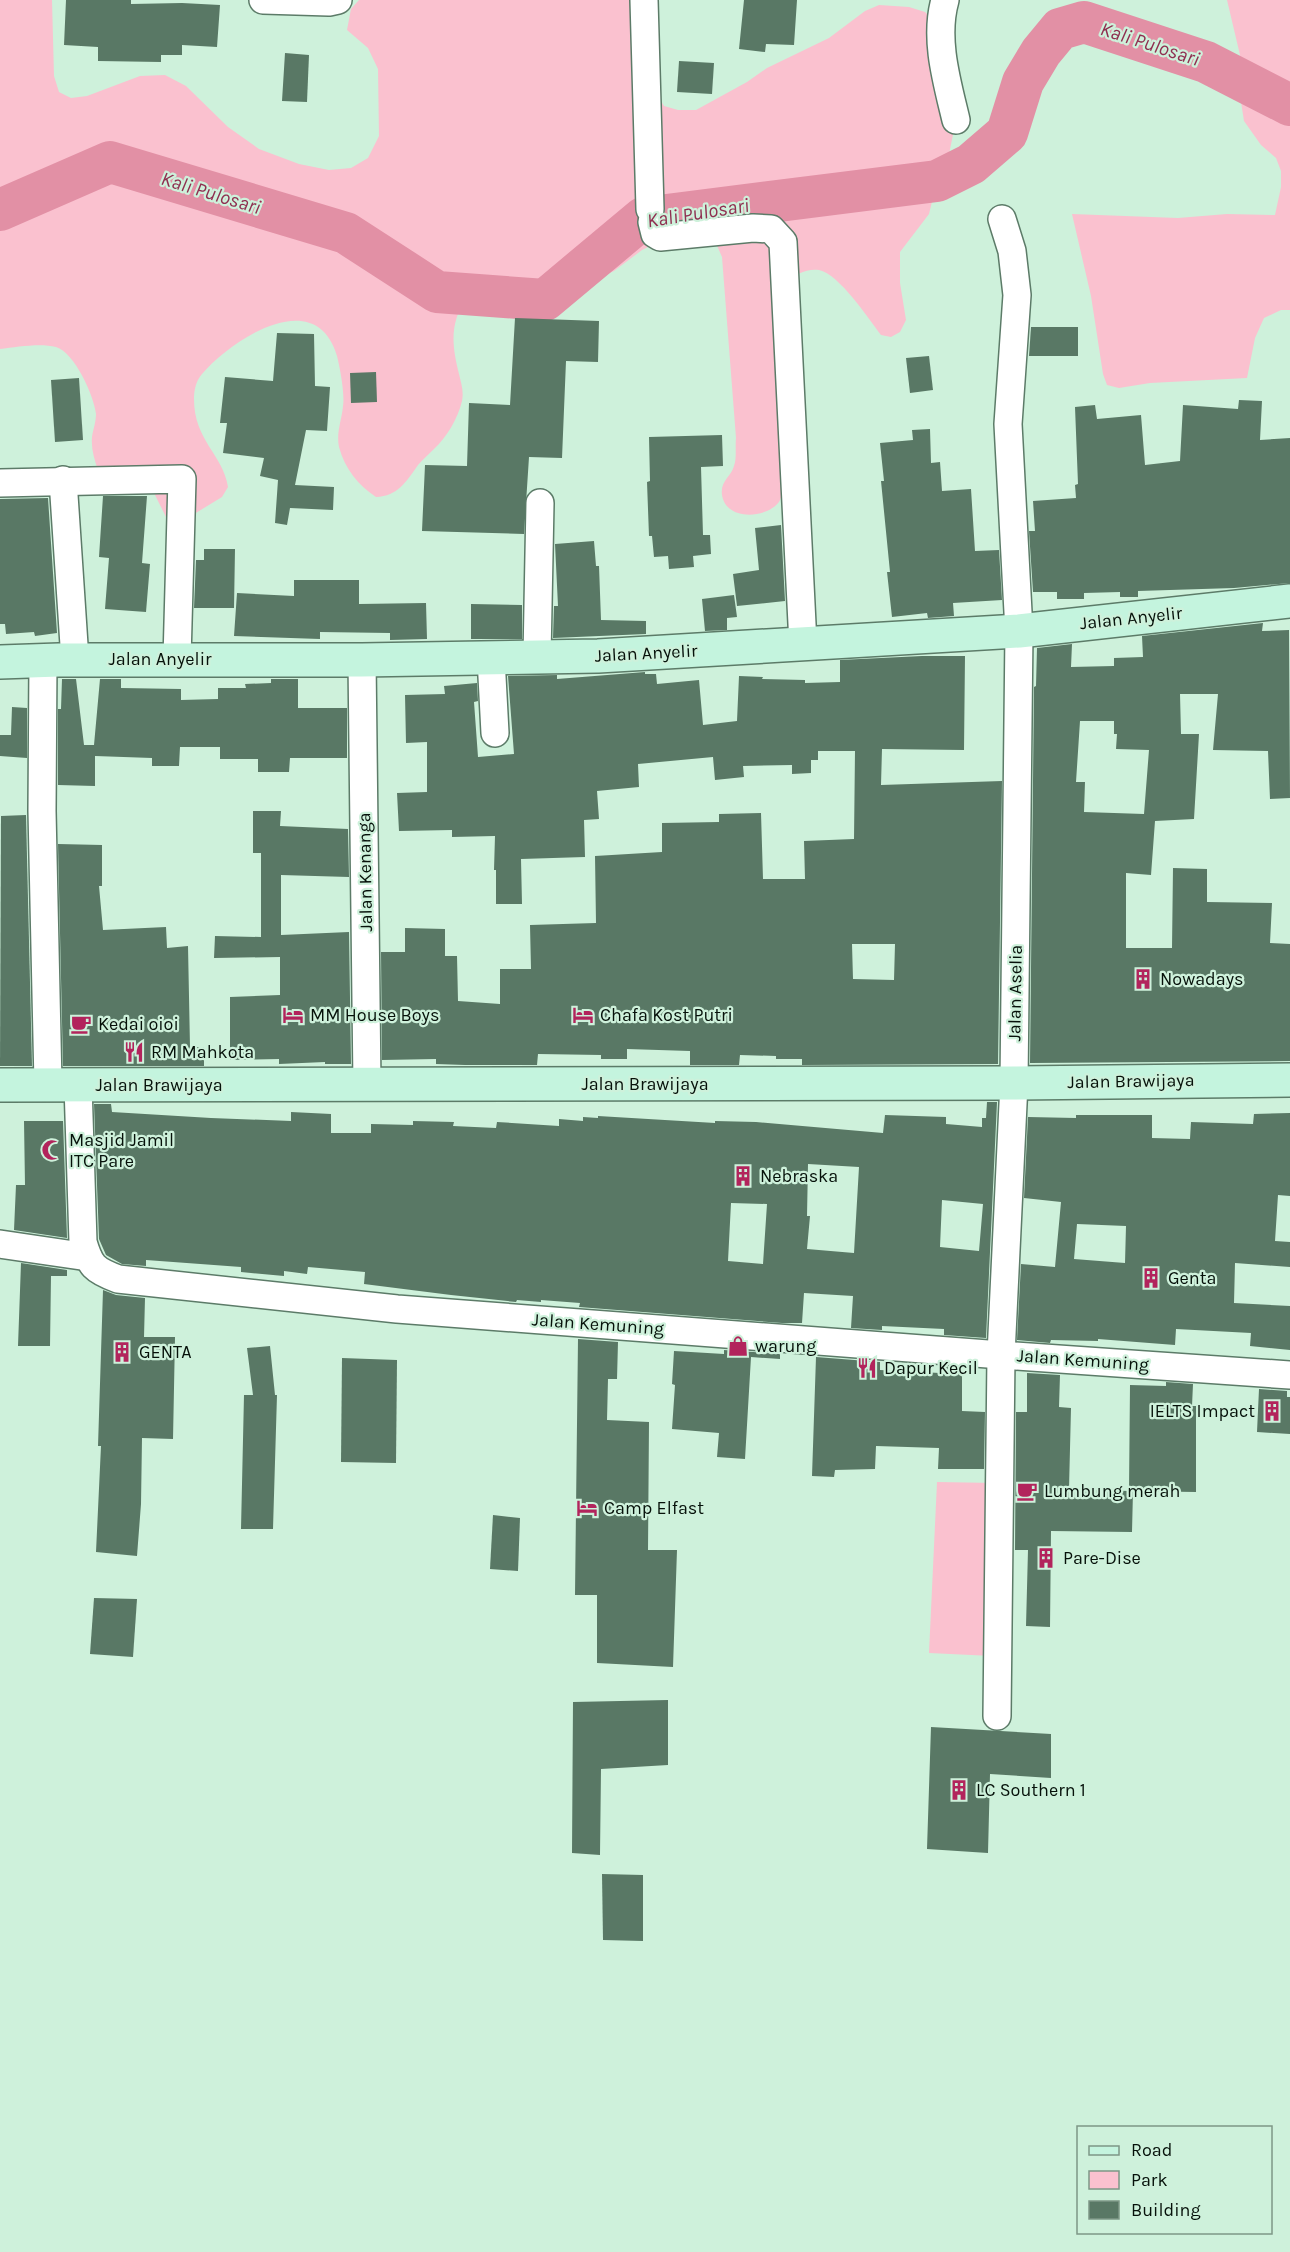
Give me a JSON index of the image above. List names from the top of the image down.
{
  "streets": {
    "street": [
      "Jalan Anyelir",
      "Jalan Kenanga",
      "Jalan Aselia",
      "Jalan Brawijaya",
      "Jalan Kemuning"
    ]
  },
  "crossings": [
    ["Jalan Anyelir", "Jalan Kenanga"],
    ["Jalan Anyelir", "Jalan Aselia"],
    ["Jalan Kenanga", "Jalan Brawijaya"],
    ["Jalan Aselia", "Jalan Brawijaya"],
    ["Jalan Aselia", "Jalan Kemuning"]
  ],
  "water": ["Kali Pulosari"],
  "places": {
    "building": [
      "Nowadays",
      "Nebraska",
      "Genta",
      "GENTA",
      "IELTS Impact",
      "Pare-Dise",
      "LC Southern 1"
    ],
    "hotel": ["MM House Boys", "Chafa Kost Putri", "Camp Elfast"],
    "cafe": ["Kedai oioi", "Lumbung merah"],
    "restaurant": ["RM Mahkota", "Dapur Kecil"],
    "mosque": ["Masjid Jamil ITC Pare"],
    "shop": ["warung"]
  },
  "legend": ["Road", "Park", "Building"]
}
